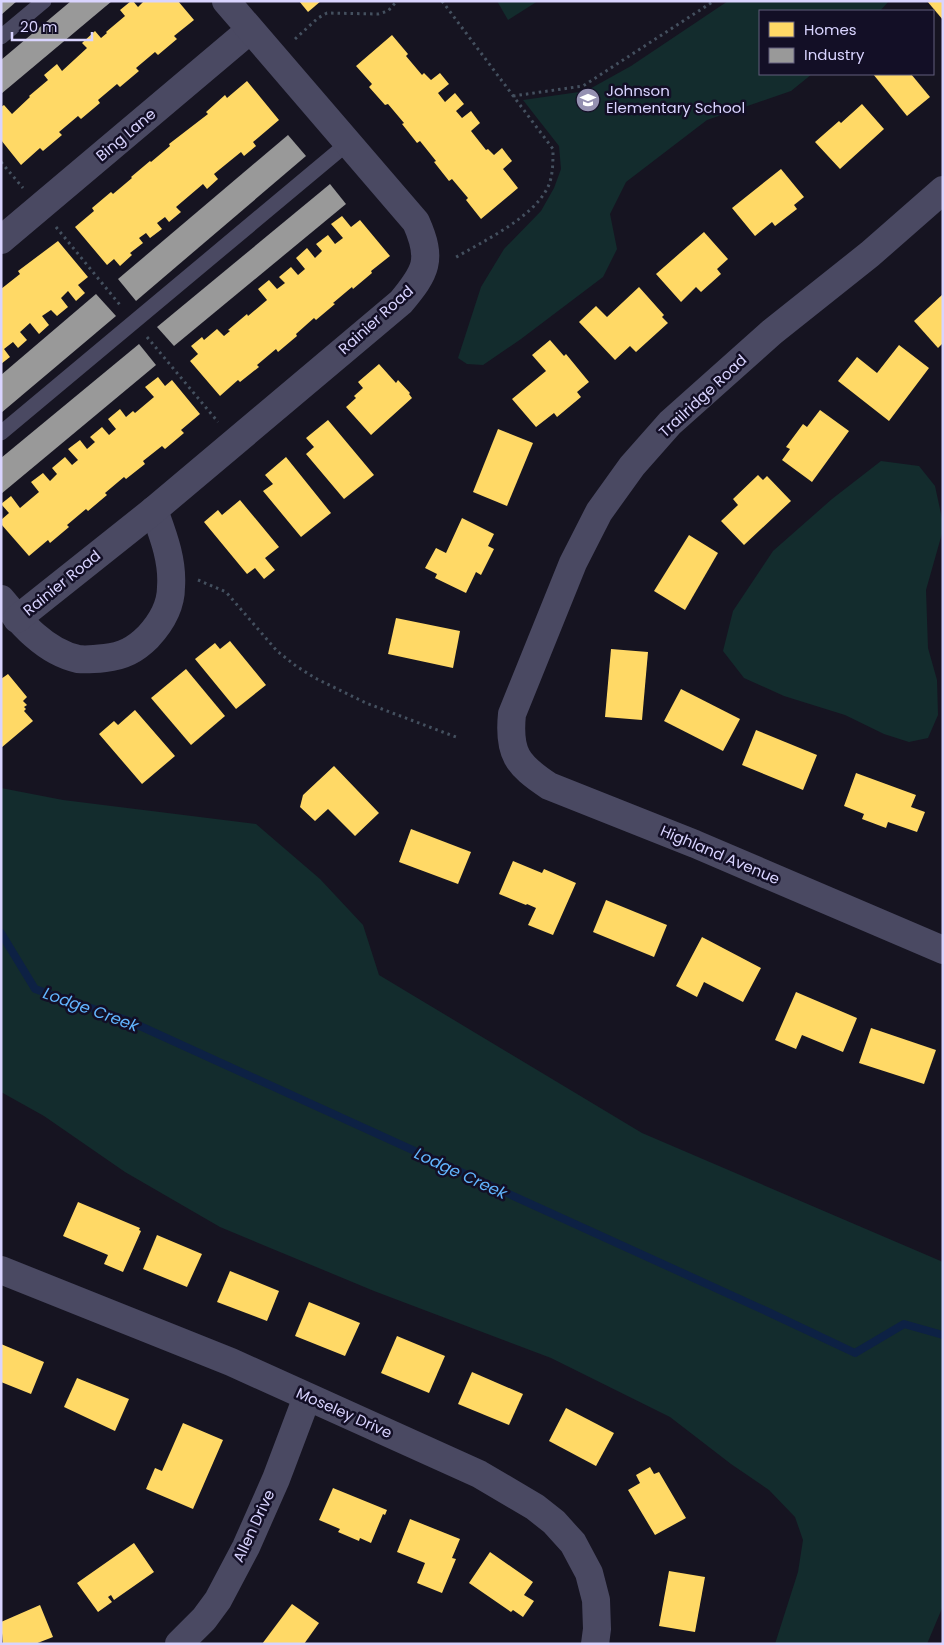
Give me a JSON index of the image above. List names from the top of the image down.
{
  "streets": {
    "street": [
      "Bing Lane",
      "Rainier Road",
      "Trailridge Road",
      "Highland Avenue",
      "Moseley Drive",
      "Allen Drive"
    ]
  },
  "crossings": [
    ["Bing Lane", "Rainier Road"],
    ["Trailridge Road", "Highland Avenue"],
    ["Moseley Drive", "Allen Drive"]
  ],
  "water": ["Lodge Creek"],
  "places": {
    "school or university": ["Johnson Elementary School"]
  },
  "legend": ["Homes", "Industry"],
  "scale_bar": "20 m"
}
